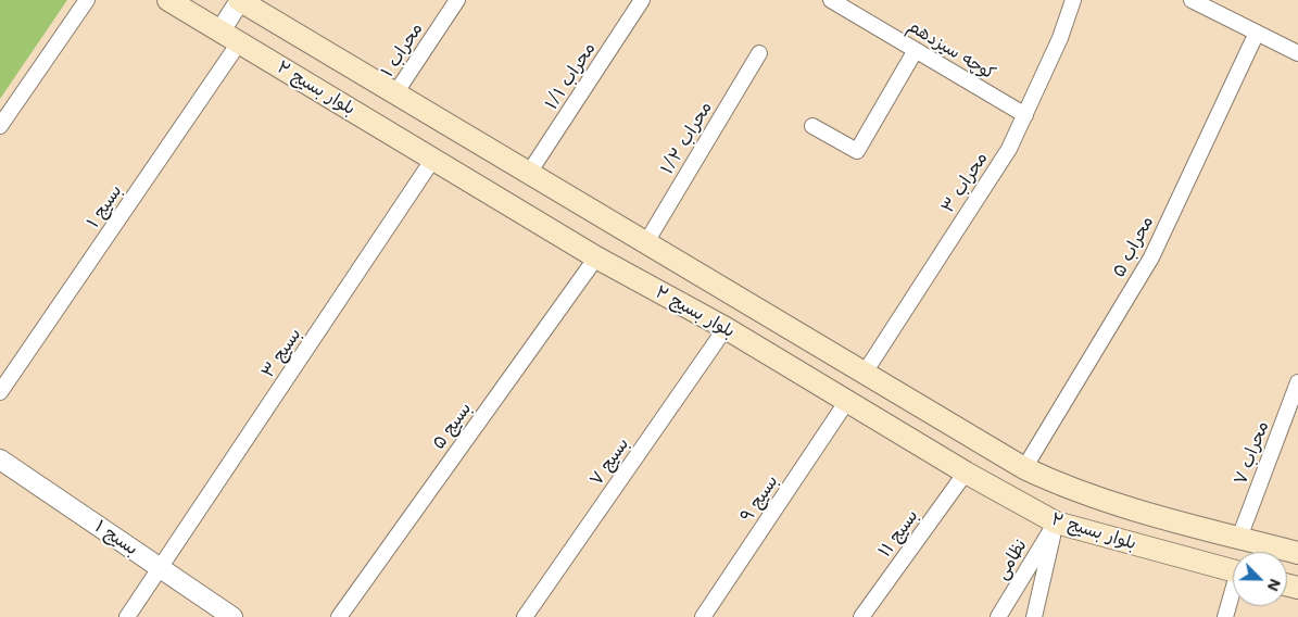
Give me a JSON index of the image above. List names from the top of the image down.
{
  "streets": {
    "main road": ["بلوار بسیج ۲"],
    "street": [
      "محراب ۱",
      "کوچه سیزدهم",
      "محراب ۱/۱",
      "محراب ۱/۲",
      "محراب ۳",
      "۱ بسیج",
      "محراب ۵",
      "۳ بسیج",
      "۵ بسیج",
      "محراب ۷",
      "۷ بسیج",
      "۹ بسیج",
      "۱۱ بسیج",
      "بسیج ۱",
      "نظامی"
    ]
  },
  "crossings": [
    ["محراب ۱", "بلوار بسیج ۲"],
    ["کوچه سیزدهم", "محراب ۳"],
    ["محراب ۱/۱", "بلوار بسیج ۲"],
    ["بلوار بسیج ۲", "محراب ۱/۲"],
    ["بلوار بسیج ۲", "محراب ۳"],
    ["بلوار بسیج ۲", "۱ بسیج"],
    ["بلوار بسیج ۲", "محراب ۵"],
    ["بلوار بسیج ۲", "۳ بسیج"],
    ["بلوار بسیج ۲", "۵ بسیج"],
    ["بلوار بسیج ۲", "محراب ۷"],
    ["بلوار بسیج ۲", "۷ بسیج"],
    ["بلوار بسیج ۲", "۹ بسیج"],
    ["بلوار بسیج ۲", "۱۱ بسیج"],
    ["بلوار بسیج ۲", "نظامی"],
    ["۳ بسیج", "بسیج ۱"]
  ],
  "north": "bottom right"
}
